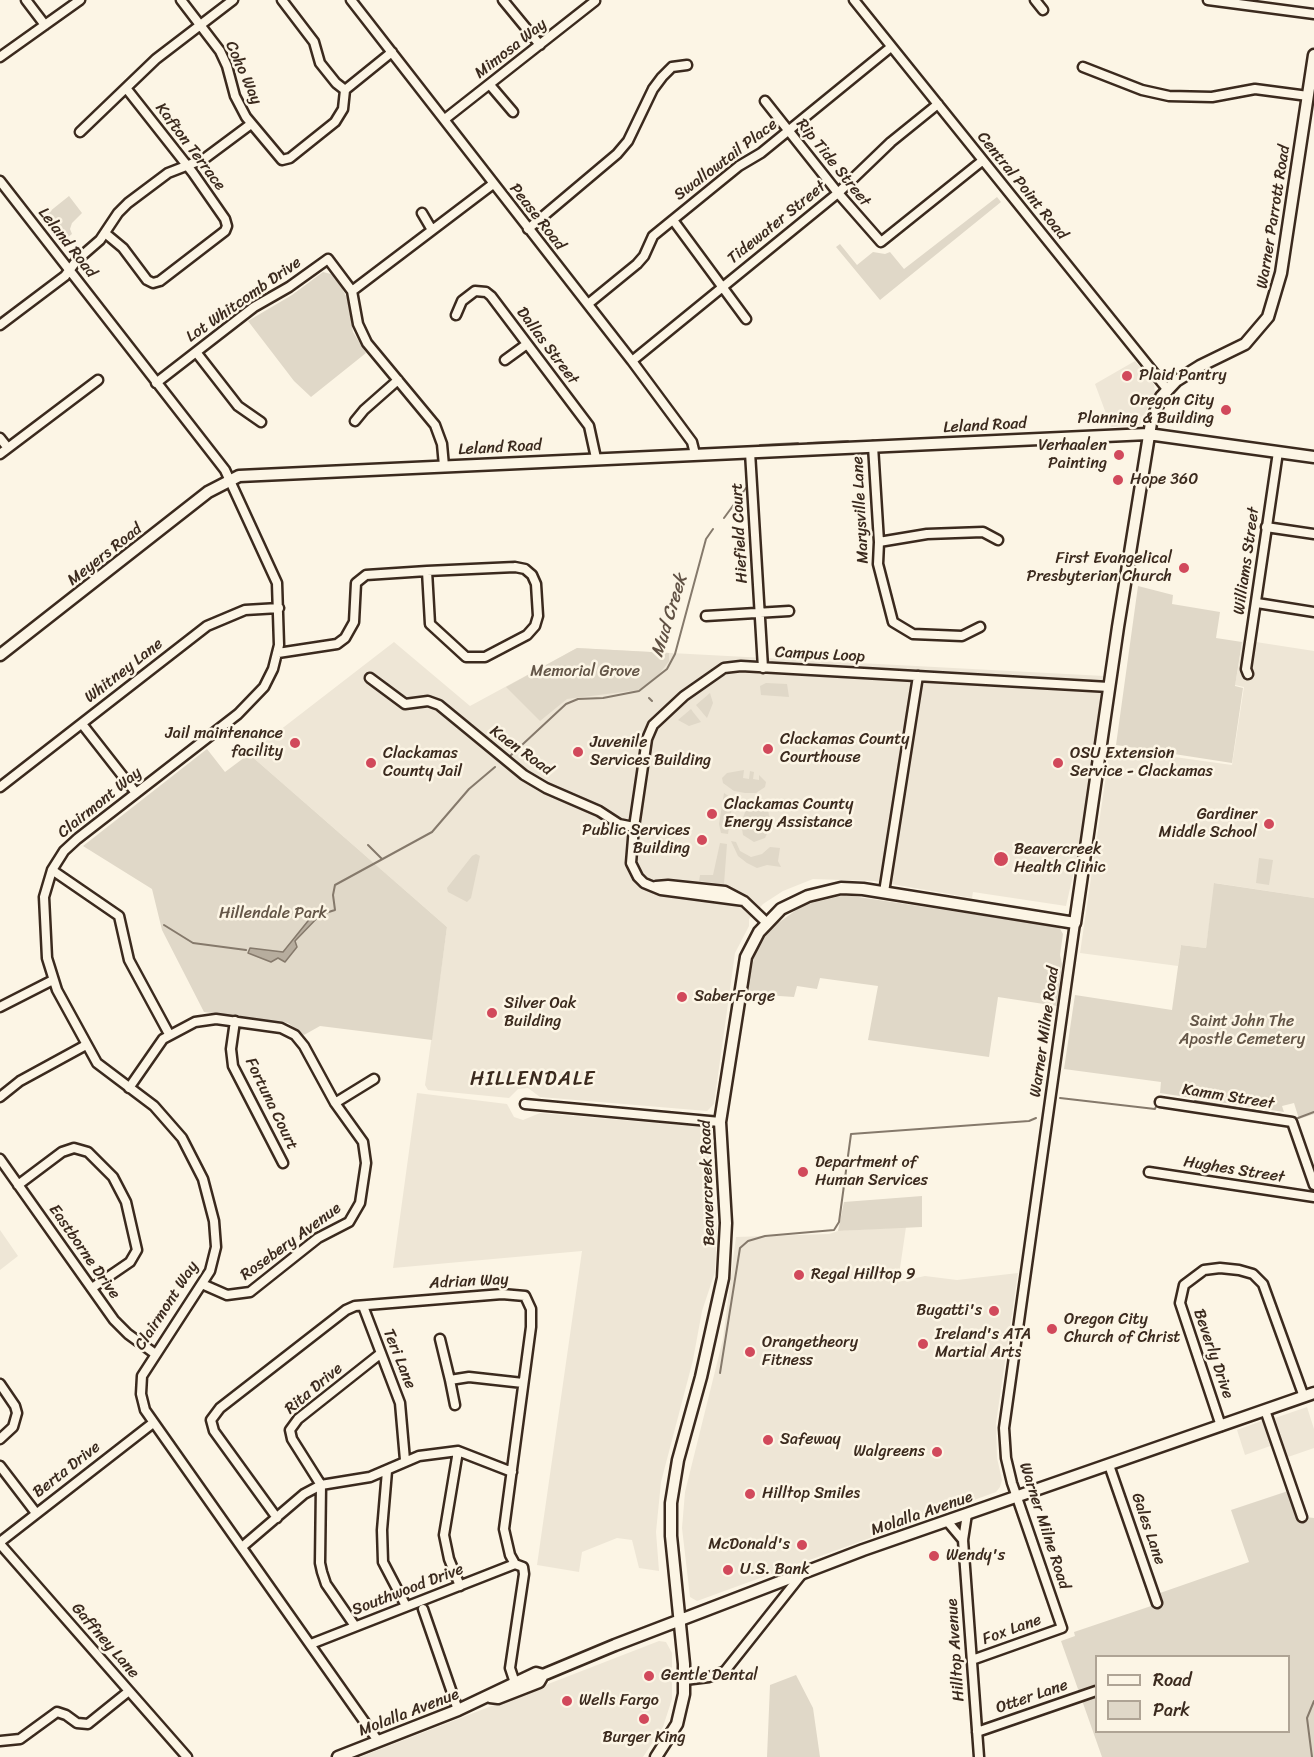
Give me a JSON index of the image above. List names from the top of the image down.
{
  "streets": {
    "main road": [
      "Warner Parrott Road",
      "Leland Road",
      "Meyers Road",
      "Warner Milne Road",
      "Beavercreek Road",
      "Molalla Avenue"
    ],
    "street": [
      "Mimosa Way",
      "Coho Way",
      "Kafton Terrace",
      "Swallowtail Place",
      "Rip Tide Street",
      "Central Point Road",
      "Pease Road",
      "Tidewater Street",
      "Lot Whitcomb Drive",
      "Dallas Street",
      "Marysville Lane",
      "Hiefield Court",
      "Williams Street",
      "Campus Loop",
      "Whitney Lane",
      "Kaen Road",
      "Clairmont Way",
      "Kamm Street",
      "Fortuna Court",
      "Hughes Street",
      "Rosebery Avenue",
      "Eastborne Drive",
      "Adrian Way",
      "Beverly Drive",
      "Teri Lane",
      "Rita Drive",
      "Berta Drive",
      "Gales Lane",
      "Southwood Drive",
      "Fox Lane",
      "Gaffney Lane",
      "Hilltop Avenue",
      "Otter Lane"
    ]
  },
  "crossings": [
    ["Mimosa Way", "Pease Road"],
    ["Swallowtail Place", "Rip Tide Street"],
    ["Swallowtail Place", "Central Point Road"],
    ["Swallowtail Place", "Pease Road"],
    ["Rip Tide Street", "Central Point Road"],
    ["Rip Tide Street", "Tidewater Street"],
    ["Central Point Road", "Warner Parrott Road"],
    ["Central Point Road", "Tidewater Street"],
    ["Pease Road", "Tidewater Street"],
    ["Pease Road", "Leland Road"],
    ["Warner Parrott Road", "Leland Road"],
    ["Warner Parrott Road", "Warner Milne Road"],
    ["Leland Road", "Lot Whitcomb Drive"],
    ["Leland Road", "Dallas Street"],
    ["Leland Road", "Marysville Lane"],
    ["Leland Road", "Hiefield Court"],
    ["Leland Road", "Meyers Road"],
    ["Leland Road", "Williams Street"],
    ["Leland Road", "Clairmont Way"],
    ["Leland Road", "Warner Milne Road"],
    ["Hiefield Court", "Campus Loop"],
    ["Meyers Road", "Clairmont Way"],
    ["Campus Loop", "Kaen Road"],
    ["Campus Loop", "Warner Milne Road"],
    ["Whitney Lane", "Clairmont Way"],
    ["Clairmont Way", "Rosebery Avenue"],
    ["Clairmont Way", "Eastborne Drive"],
    ["Clairmont Way", "Berta Drive"],
    ["Clairmont Way", "Molalla Avenue"],
    ["Clairmont Way", "Southwood Drive"],
    ["Warner Milne Road", "Beavercreek Road"],
    ["Warner Milne Road", "Molalla Avenue"],
    ["Warner Milne Road", "Fox Lane"],
    ["Fortuna Court", "Rosebery Avenue"],
    ["Beavercreek Road", "Molalla Avenue"],
    ["Adrian Way", "Teri Lane"],
    ["Adrian Way", "Molalla Avenue"],
    ["Adrian Way", "Southwood Drive"],
    ["Beverly Drive", "Molalla Avenue"],
    ["Teri Lane", "Rita Drive"],
    ["Berta Drive", "Gaffney Lane"],
    ["Molalla Avenue", "Gales Lane"],
    ["Molalla Avenue", "Hilltop Avenue"],
    ["Fox Lane", "Hilltop Avenue"],
    ["Hilltop Avenue", "Otter Lane"]
  ],
  "districts": ["HILLENDALE"],
  "water": ["Mud Creek"],
  "parks": ["Memorial Grove", "Hillendale Park", "Saint John The Apostle Cemetery"],
  "places": [
    "Plaid Pantry",
    "Oregon City Planning & Building",
    "Verhaalen Painting",
    "Hope 360",
    "First Evangelical Presbyterian Church",
    "Jail maintenance facility",
    "Clackamas County Courthouse",
    "Juvenile Services Building",
    "Clackamas County Jail",
    "OSU Extension Service - Clackamas",
    "Clackamas County Energy Assistance",
    "Gardiner Middle School",
    "Public Services Building",
    "Beavercreek Health Clinic",
    "SaberForge",
    "Silver Oak Building",
    "Department of Human Services",
    "Regal Hilltop 9",
    "Bugatti's",
    "Oregon City Church of Christ",
    "Ireland's ATA Martial Arts",
    "Orangetheory Fitness",
    "Safeway",
    "Walgreens",
    "Hilltop Smiles",
    "McDonald's",
    "Wendy's",
    "U.S. Bank",
    "Gentle Dental",
    "Wells Fargo",
    "Burger King"
  ],
  "legend": ["Road", "Park"]
}
